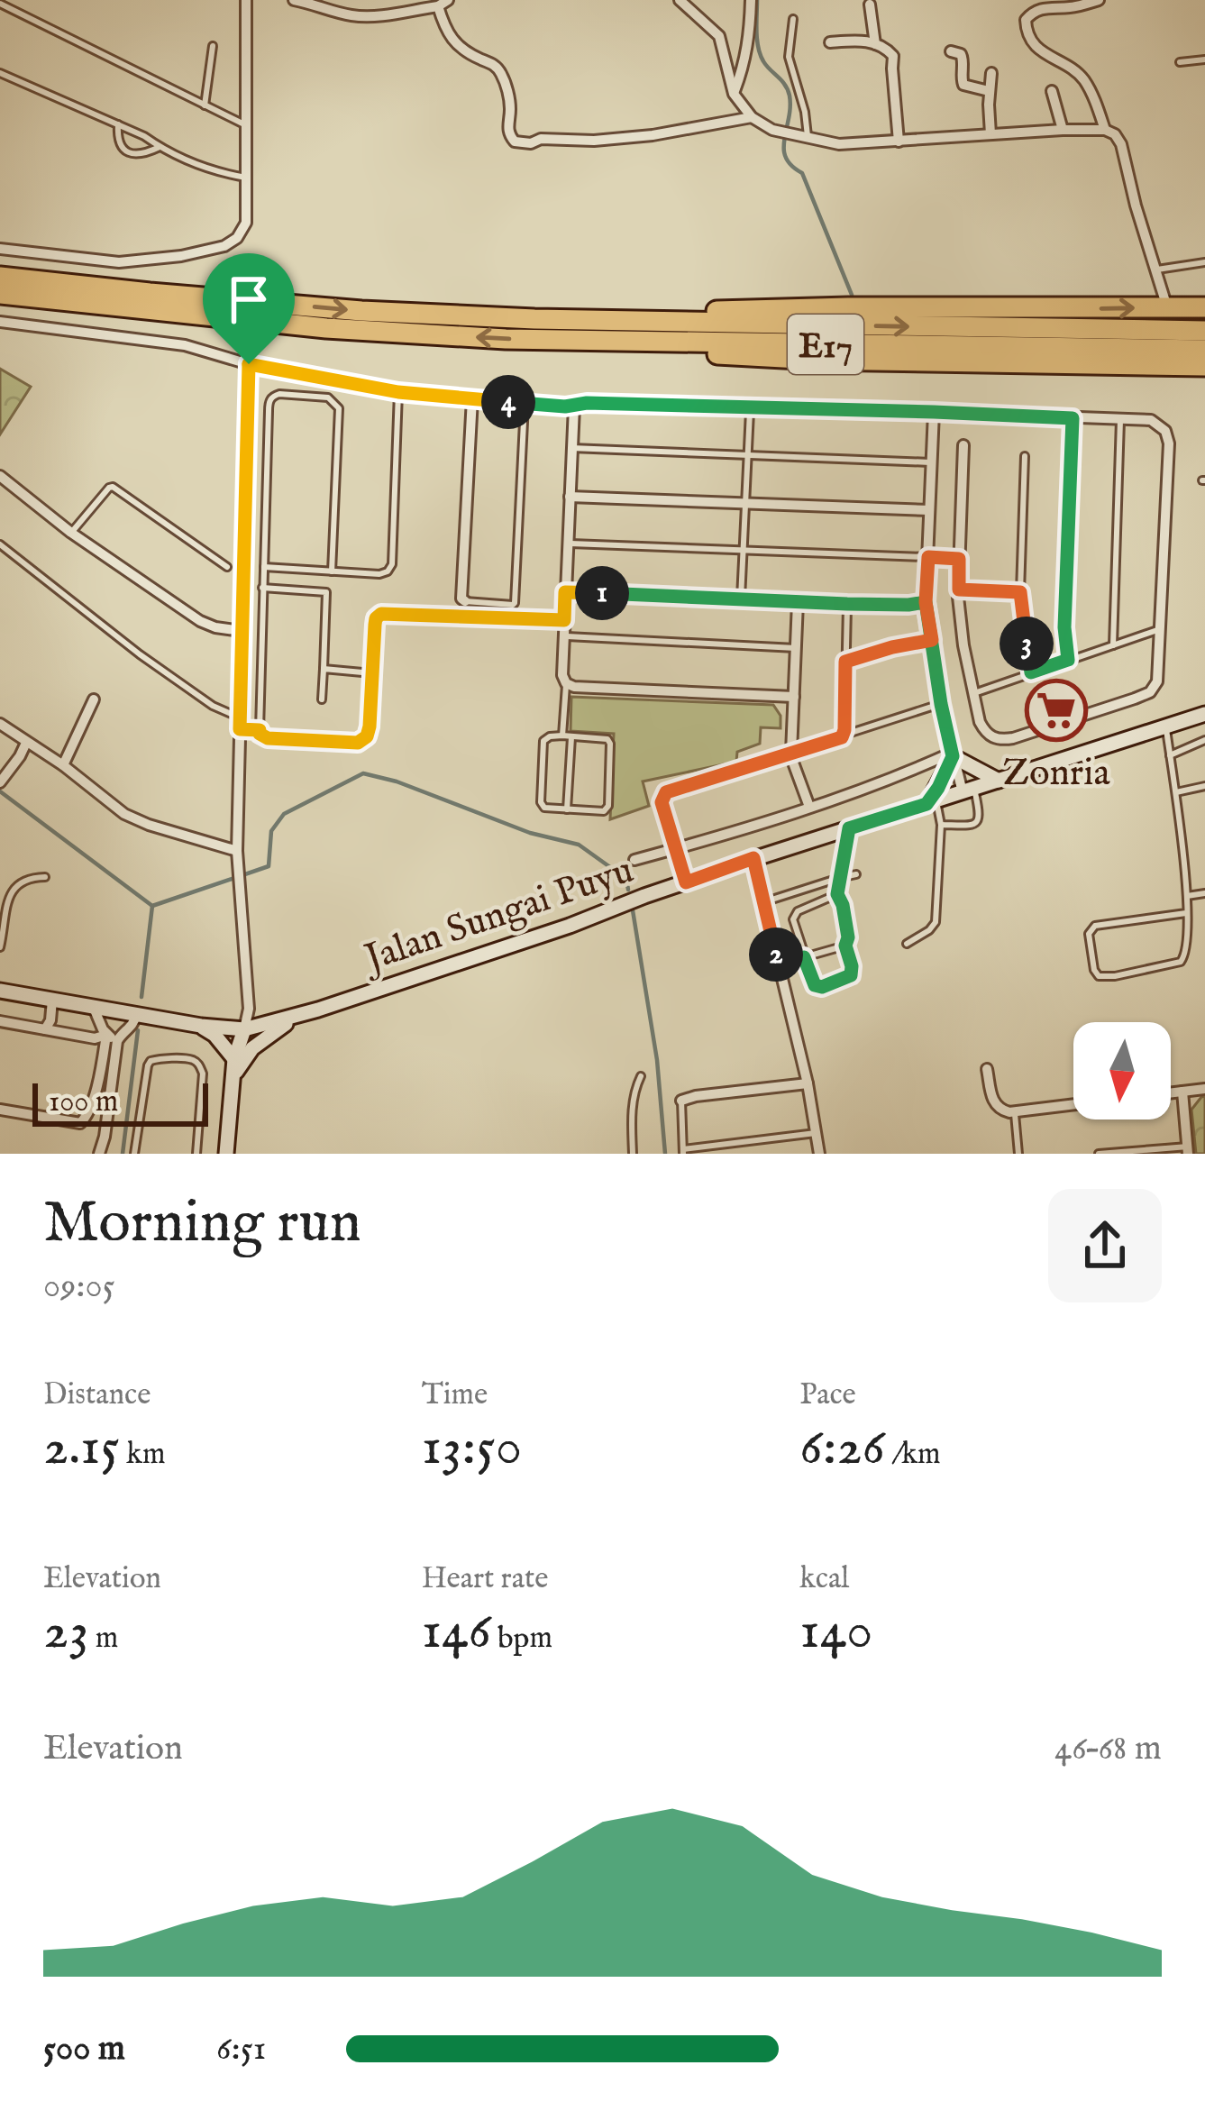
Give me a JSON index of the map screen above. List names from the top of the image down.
{
  "streets": {
    "highway": ["E17"],
    "main road": ["Jalan Sungai Puyu"]
  },
  "places": {
    "supermarket": ["Zonria"]
  },
  "scale_bar": "100 m",
  "north": "bottom",
  "page": {
    "pins": [
      "4",
      "1",
      "3",
      "2"
    ],
    "scale": "100 m",
    "heading": ["Morning run", "09:05"],
    "stats": [
      ["Distance", "2.15 km"],
      ["Time", "13:50"],
      ["Pace", "6:26 /km"],
      ["Elevation", "23 m"],
      ["Heart rate", "146 bpm"],
      ["kcal", "140"]
    ],
    "chart": ["Elevation", "46–68 m"],
    "list": [
      {
        "name": "500 m",
        "note": "6:51"
      }
    ]
  }
}
